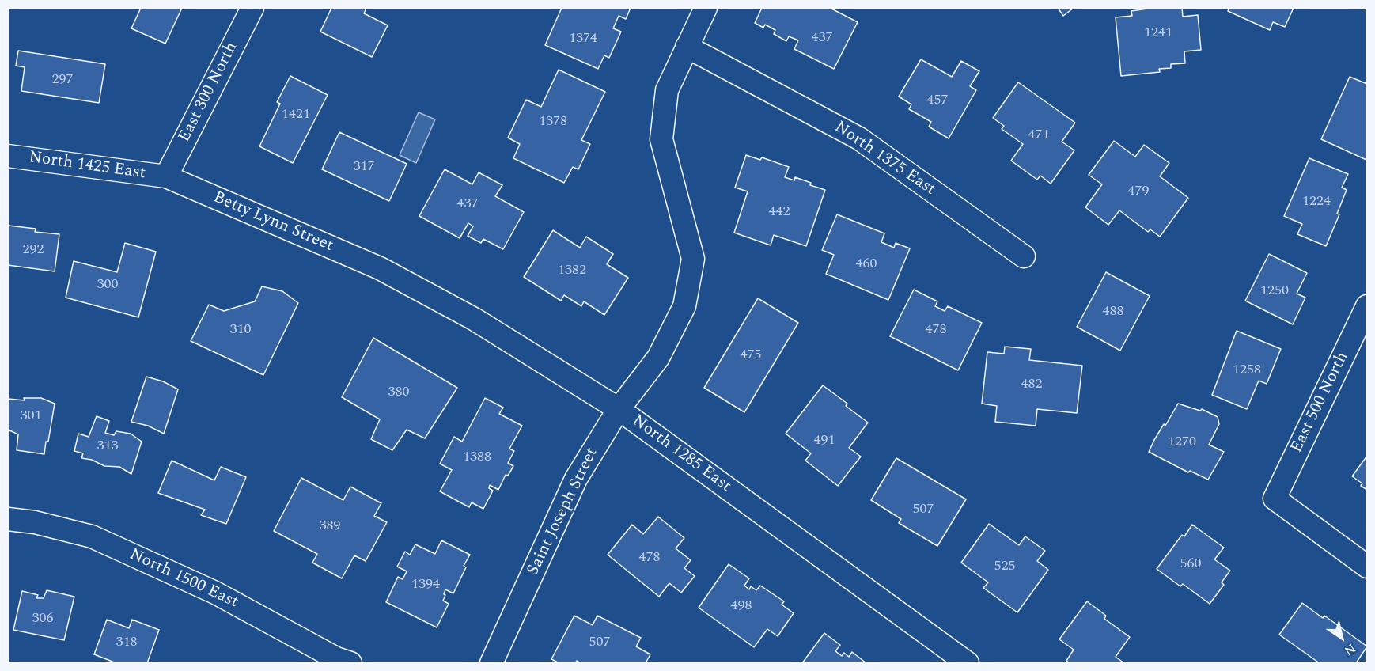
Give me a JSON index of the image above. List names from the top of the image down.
{
  "streets": {
    "street": [
      "East 300 North",
      "North 1375 East",
      "North 1425 East",
      "Betty Lynn Street",
      "East 500 North",
      "North 1285 East",
      "Saint Joseph Street",
      "North 1500 East"
    ]
  },
  "crossings": [
    ["East 300 North", "North 1425 East"],
    ["East 300 North", "Betty Lynn Street"],
    ["North 1375 East", "Saint Joseph Street"],
    ["North 1425 East", "Betty Lynn Street"],
    ["Betty Lynn Street", "North 1285 East"],
    ["North 1285 East", "Saint Joseph Street"]
  ],
  "house_numbers": [
    "1241",
    "437",
    "1374",
    "297",
    "457",
    "1421",
    "1378",
    "471",
    "317",
    "479",
    "1224",
    "437",
    "442",
    "292",
    "460",
    "1382",
    "300",
    "1250",
    "488",
    "310",
    "478",
    "475",
    "1258",
    "482",
    "380",
    "301",
    "491",
    "1270",
    "313",
    "1388",
    "507",
    "389",
    "478",
    "560",
    "525",
    "1394",
    "498",
    "306",
    "318",
    "507"
  ],
  "north": "bottom right"
}
